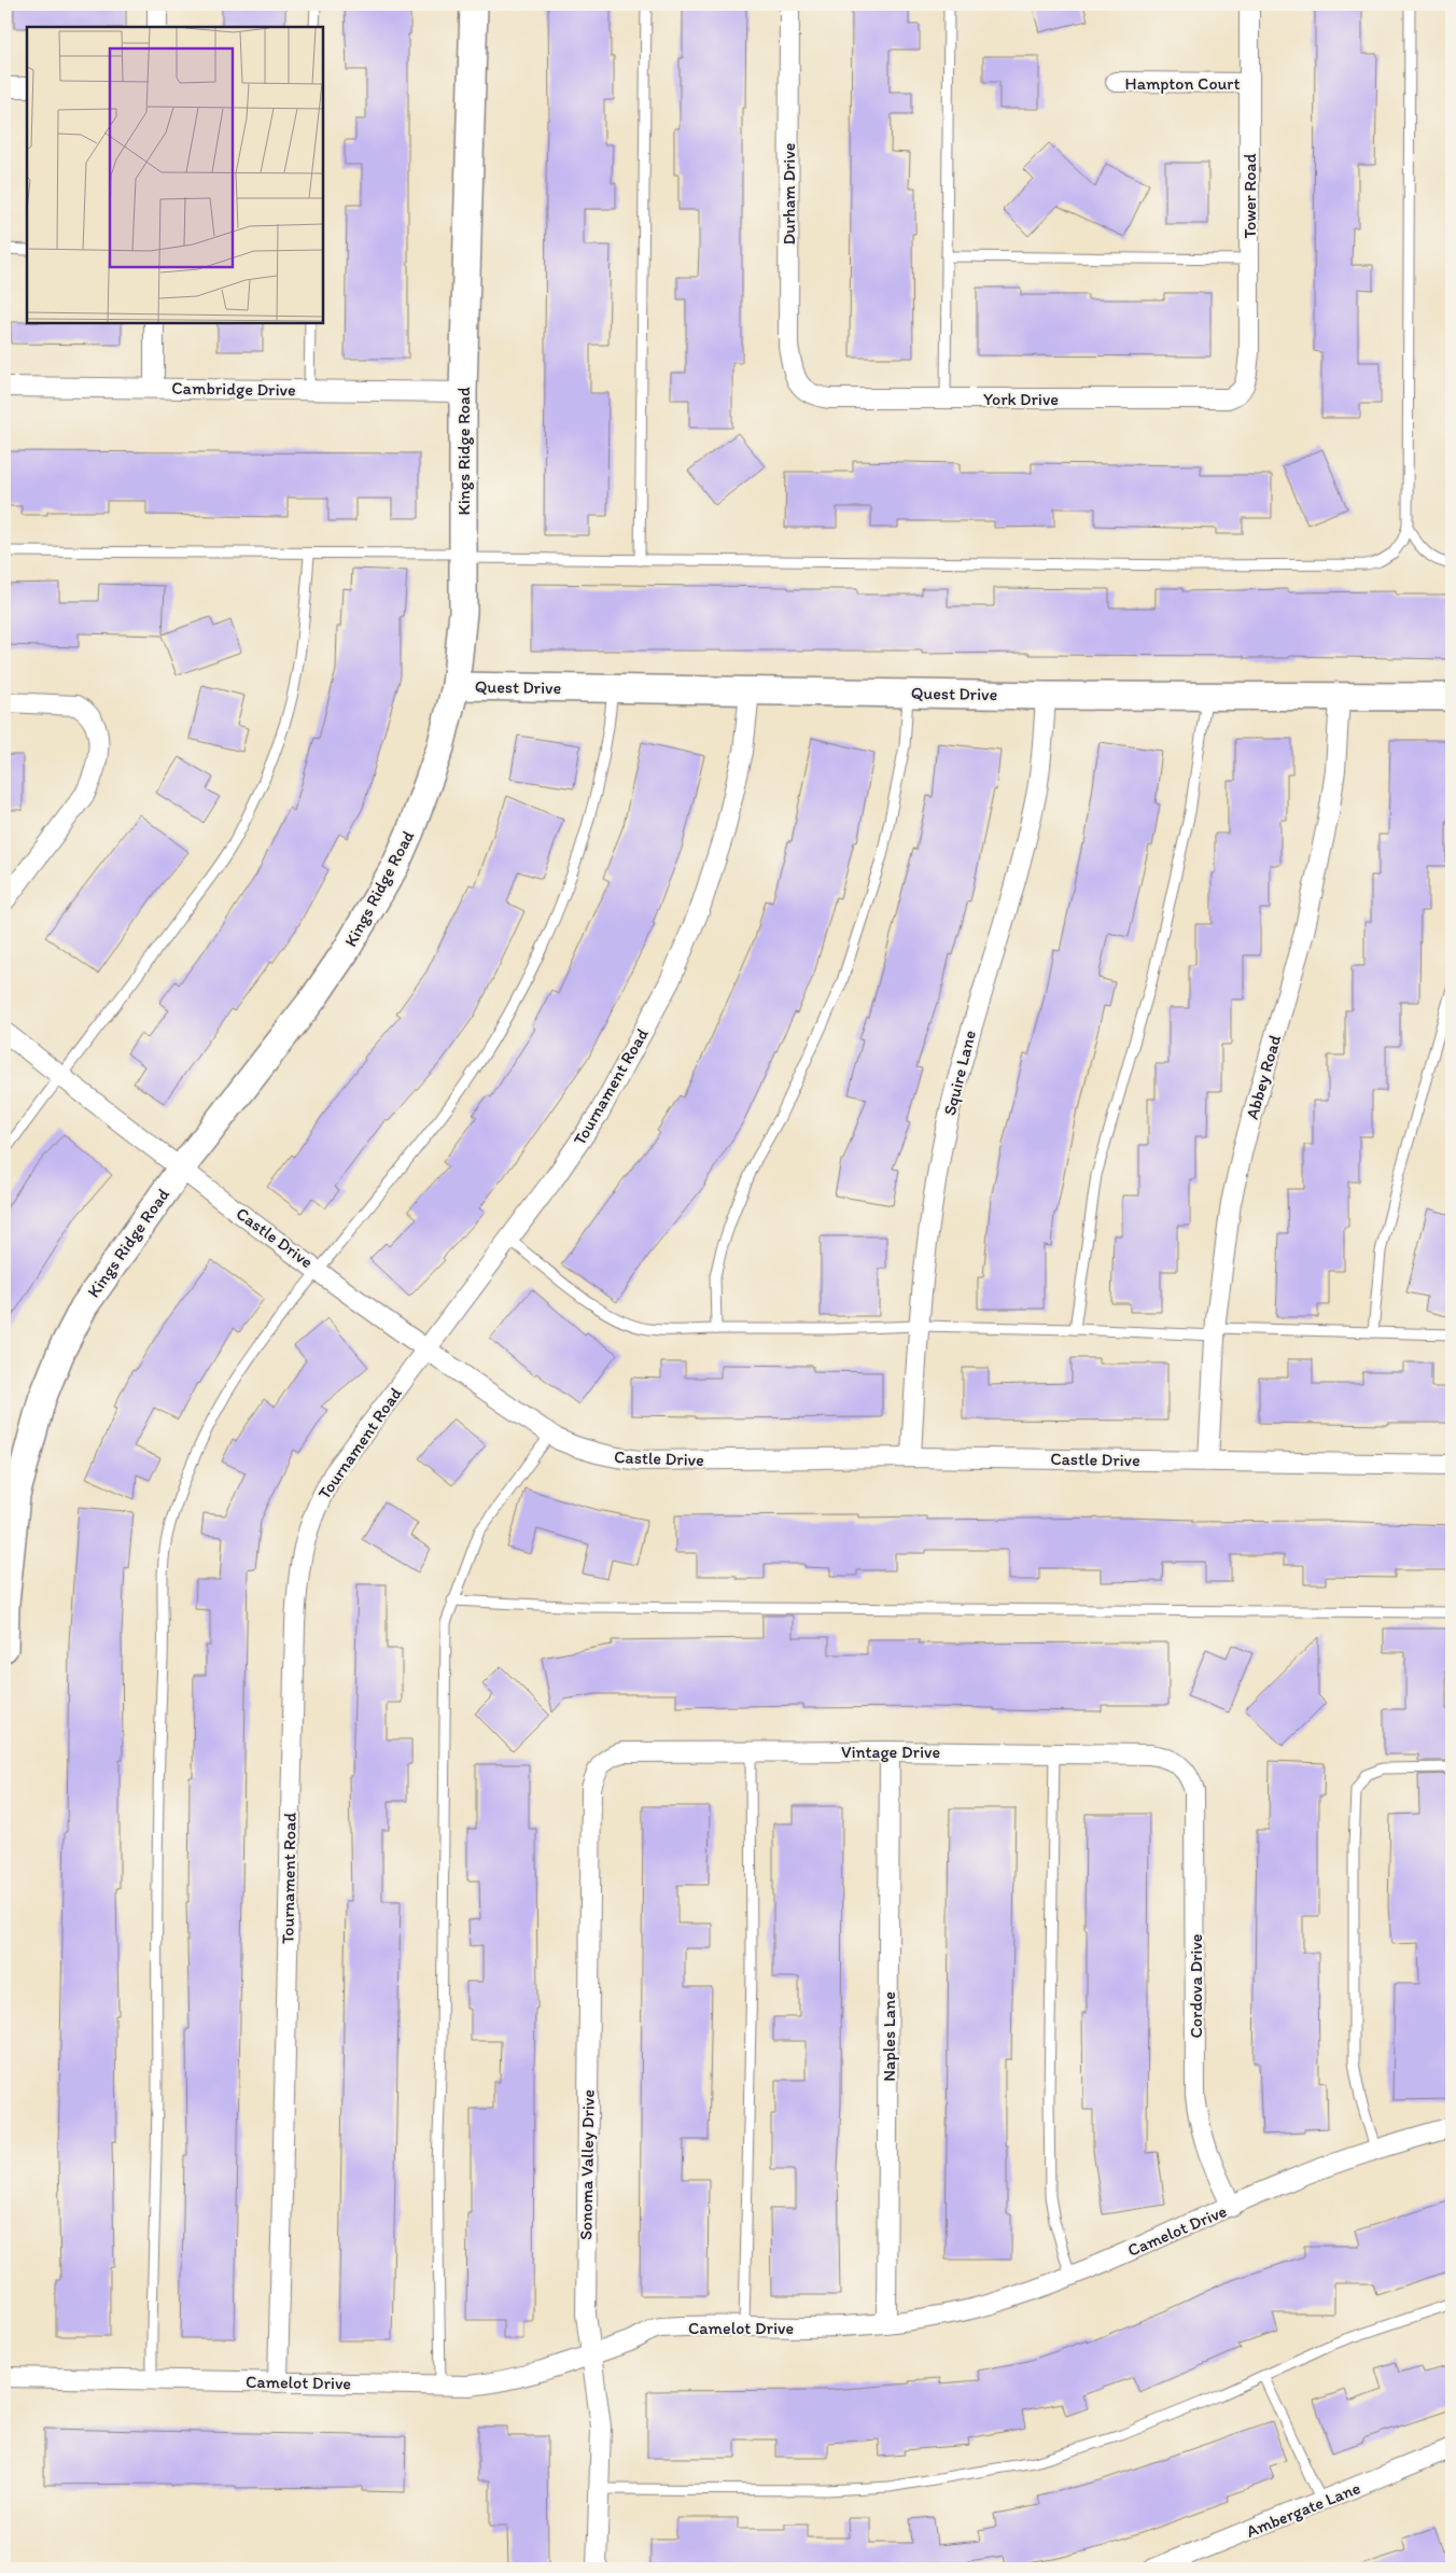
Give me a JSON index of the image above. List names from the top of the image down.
{
  "streets": {
    "street": [
      "Hampton Court",
      "Durham Drive",
      "Tower Road",
      "Cambridge Drive",
      "York Drive",
      "Kings Ridge Road",
      "Quest Drive",
      "Squire Lane",
      "Abbey Road",
      "Tournament Road",
      "Castle Drive",
      "Vintage Drive",
      "Cordova Drive",
      "Naples Lane",
      "Sonoma Valley Drive",
      "Camelot Drive",
      "Ambergate Lane"
    ]
  },
  "crossings": [
    ["Hampton Court", "Tower Road"],
    ["Durham Drive", "York Drive"],
    ["Tower Road", "York Drive"],
    ["Cambridge Drive", "Kings Ridge Road"],
    ["Kings Ridge Road", "Quest Drive"],
    ["Kings Ridge Road", "Castle Drive"],
    ["Quest Drive", "Squire Lane"],
    ["Quest Drive", "Abbey Road"],
    ["Quest Drive", "Tournament Road"],
    ["Squire Lane", "Castle Drive"],
    ["Abbey Road", "Castle Drive"],
    ["Tournament Road", "Castle Drive"],
    ["Tournament Road", "Camelot Drive"],
    ["Vintage Drive", "Cordova Drive"],
    ["Vintage Drive", "Naples Lane"],
    ["Vintage Drive", "Sonoma Valley Drive"],
    ["Cordova Drive", "Camelot Drive"],
    ["Naples Lane", "Camelot Drive"],
    ["Sonoma Valley Drive", "Camelot Drive"]
  ]
}
